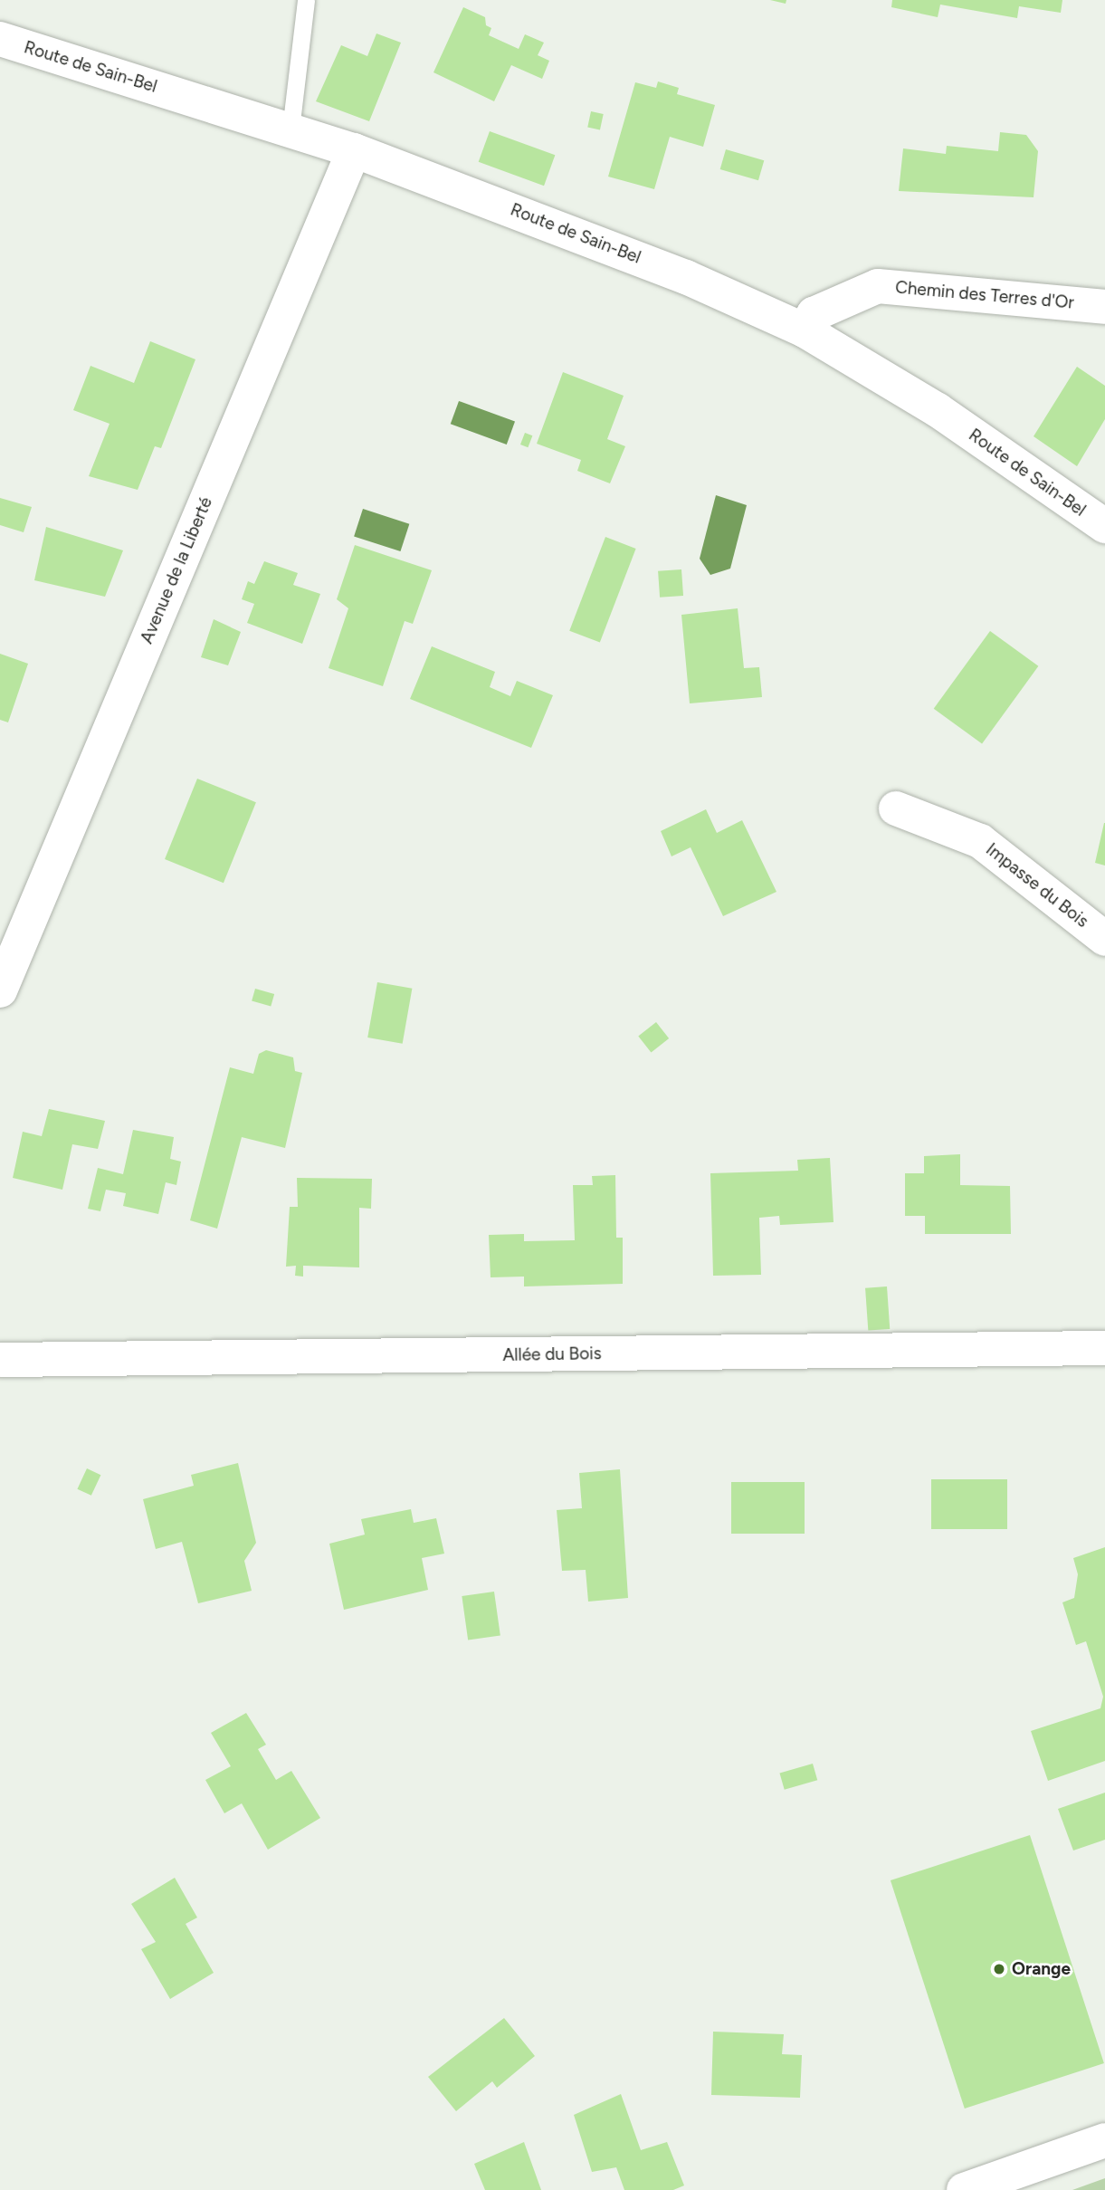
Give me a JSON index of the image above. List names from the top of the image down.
{
  "streets": {
    "street": [
      "Route de Sain-Bel",
      "Chemin des Terres d'Or",
      "Avenue de la Liberté",
      "Impasse du Bois",
      "Allée du Bois"
    ]
  },
  "crossings": [
    ["Route de Sain-Bel", "Chemin des Terres d'Or"],
    ["Route de Sain-Bel", "Avenue de la Liberté"]
  ],
  "places": ["Orange"]
}
